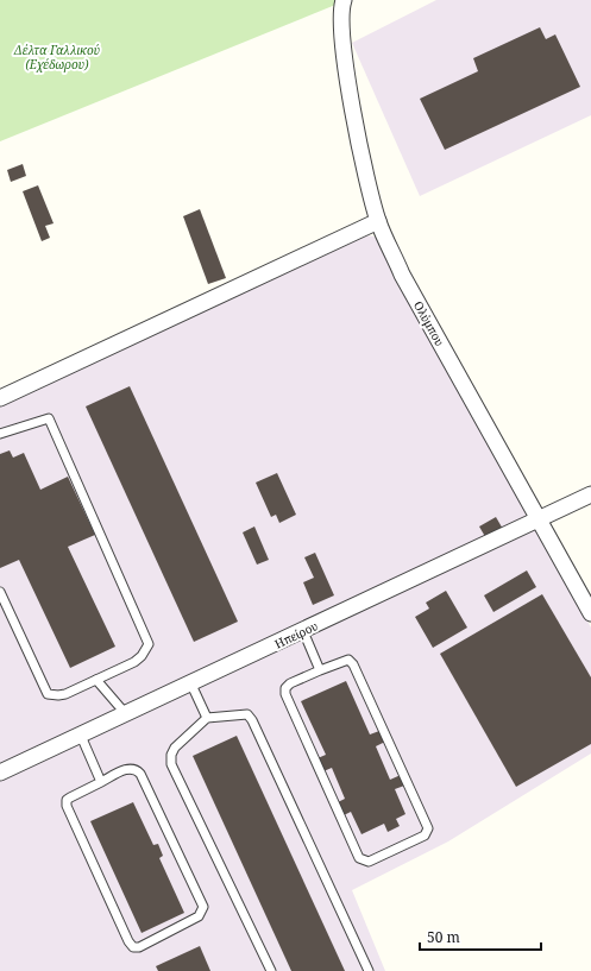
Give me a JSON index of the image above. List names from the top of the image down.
{
  "streets": {
    "street": ["Ολύμπου", "Ηπείρου"]
  },
  "crossings": [
    ["Ολύμπου", "Ηπείρου"]
  ],
  "parks": ["Δέλτα Γαλλικού (Εχέδωρου)"],
  "scale_bar": "50 m"
}
